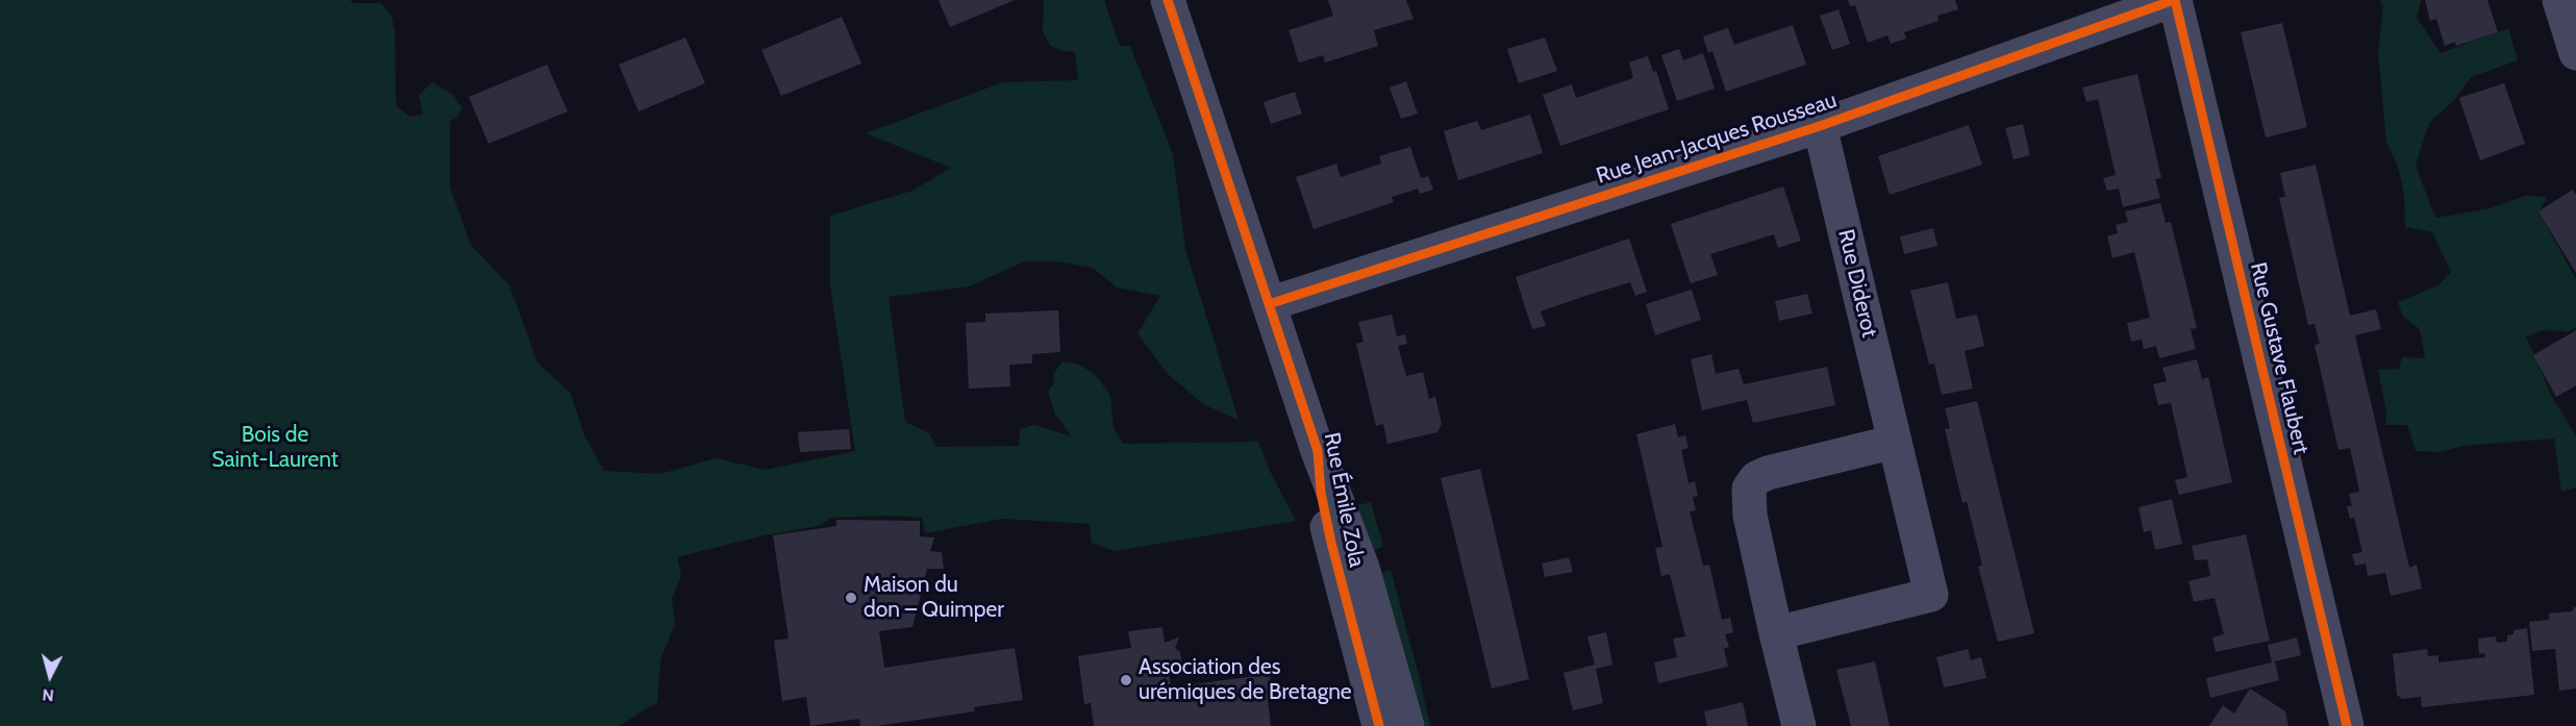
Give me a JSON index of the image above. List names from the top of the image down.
{
  "streets": {
    "street": [
      "Rue Jean-Jacques Rousseau",
      "Rue Diderot",
      "Rue Gustave Flaubert",
      "Rue Émile Zola"
    ]
  },
  "crossings": [
    ["Rue Jean-Jacques Rousseau", "Rue Diderot"],
    ["Rue Jean-Jacques Rousseau", "Rue Gustave Flaubert"],
    ["Rue Jean-Jacques Rousseau", "Rue Émile Zola"]
  ],
  "parks": ["Bois de Saint-Laurent"],
  "places": ["Maison du don – Quimper", "Association des urémiques de Bretagne"],
  "north": "bottom"
}
